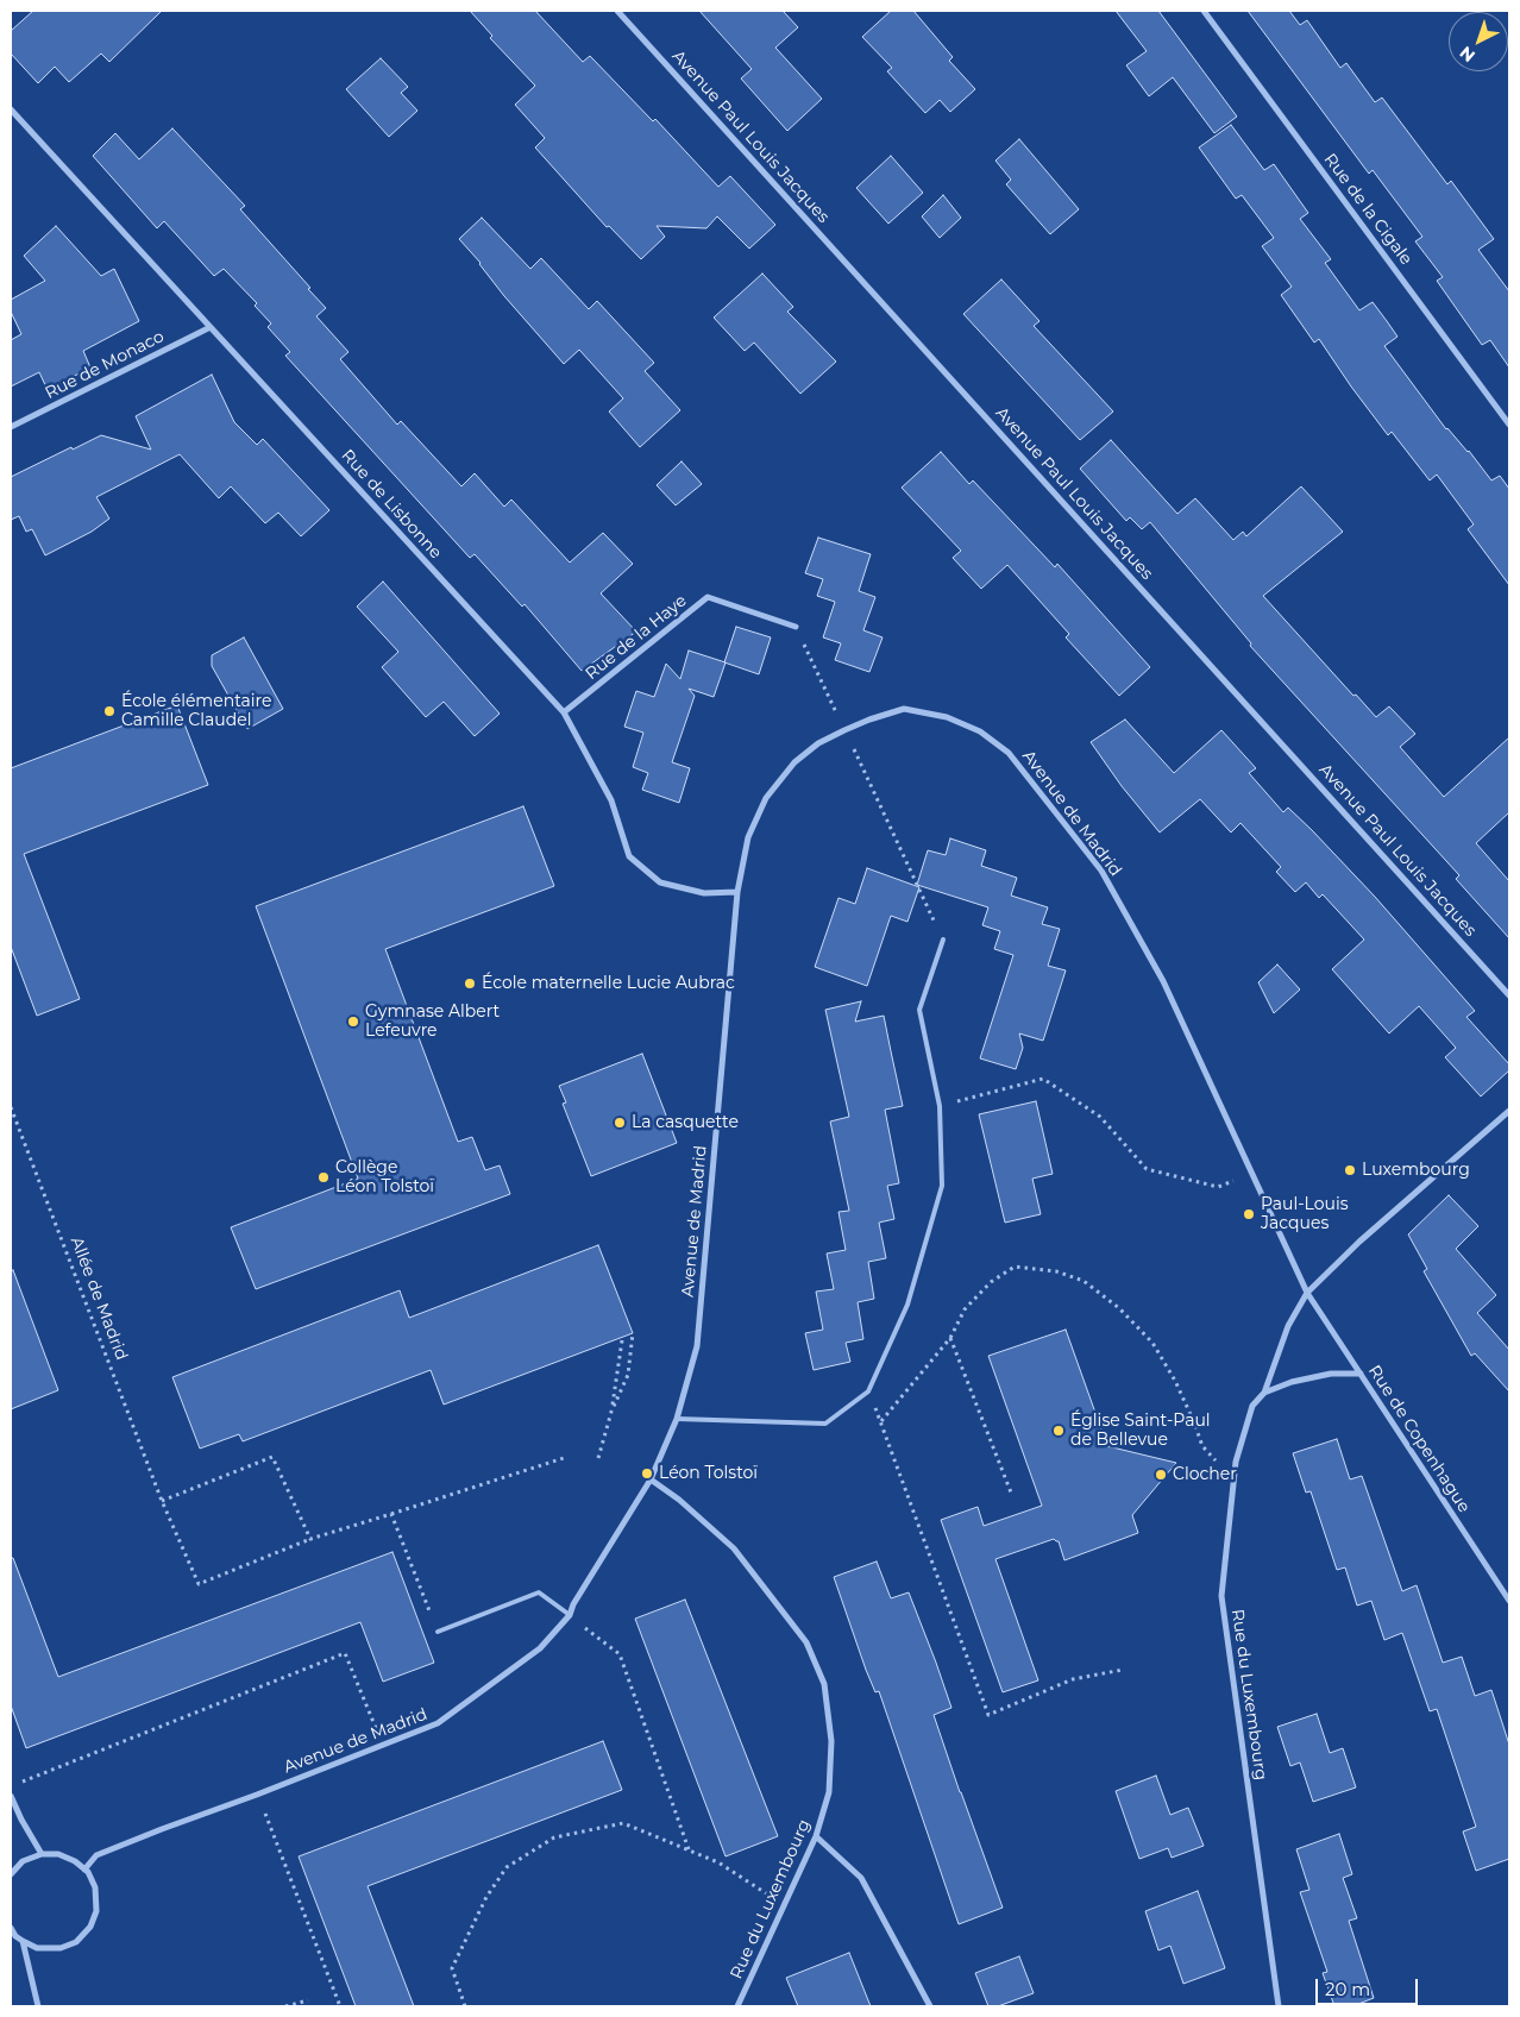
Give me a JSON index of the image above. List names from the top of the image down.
{
  "streets": {
    "street": [
      "Avenue Paul Louis Jacques",
      "Rue de la Cigale",
      "Rue de Monaco",
      "Rue de Lisbonne",
      "Rue de la Haye",
      "Avenue de Madrid",
      "Rue de Copenhague",
      "Rue du Luxembourg"
    ],
    "path": ["Allée de Madrid"]
  },
  "crossings": [
    ["Rue de Monaco", "Rue de Lisbonne"],
    ["Rue de Lisbonne", "Rue de la Haye"],
    ["Rue de Lisbonne", "Avenue de Madrid"],
    ["Avenue de Madrid", "Rue de Copenhague"],
    ["Avenue de Madrid", "Rue du Luxembourg"],
    ["Rue de Copenhague", "Rue du Luxembourg"]
  ],
  "places": [
    "École élémentaire Camille Claudel",
    "École maternelle Lucie Aubrac",
    "Gymnase Albert Lefeuvre",
    "La casquette",
    "Luxembourg",
    "Collège Léon Tolstoï",
    "Paul-Louis Jacques",
    "Église Saint-Paul de Bellevue",
    "Léon Tolstoï",
    "Clocher"
  ],
  "scale_bar": "20 m",
  "north": "bottom left"
}
